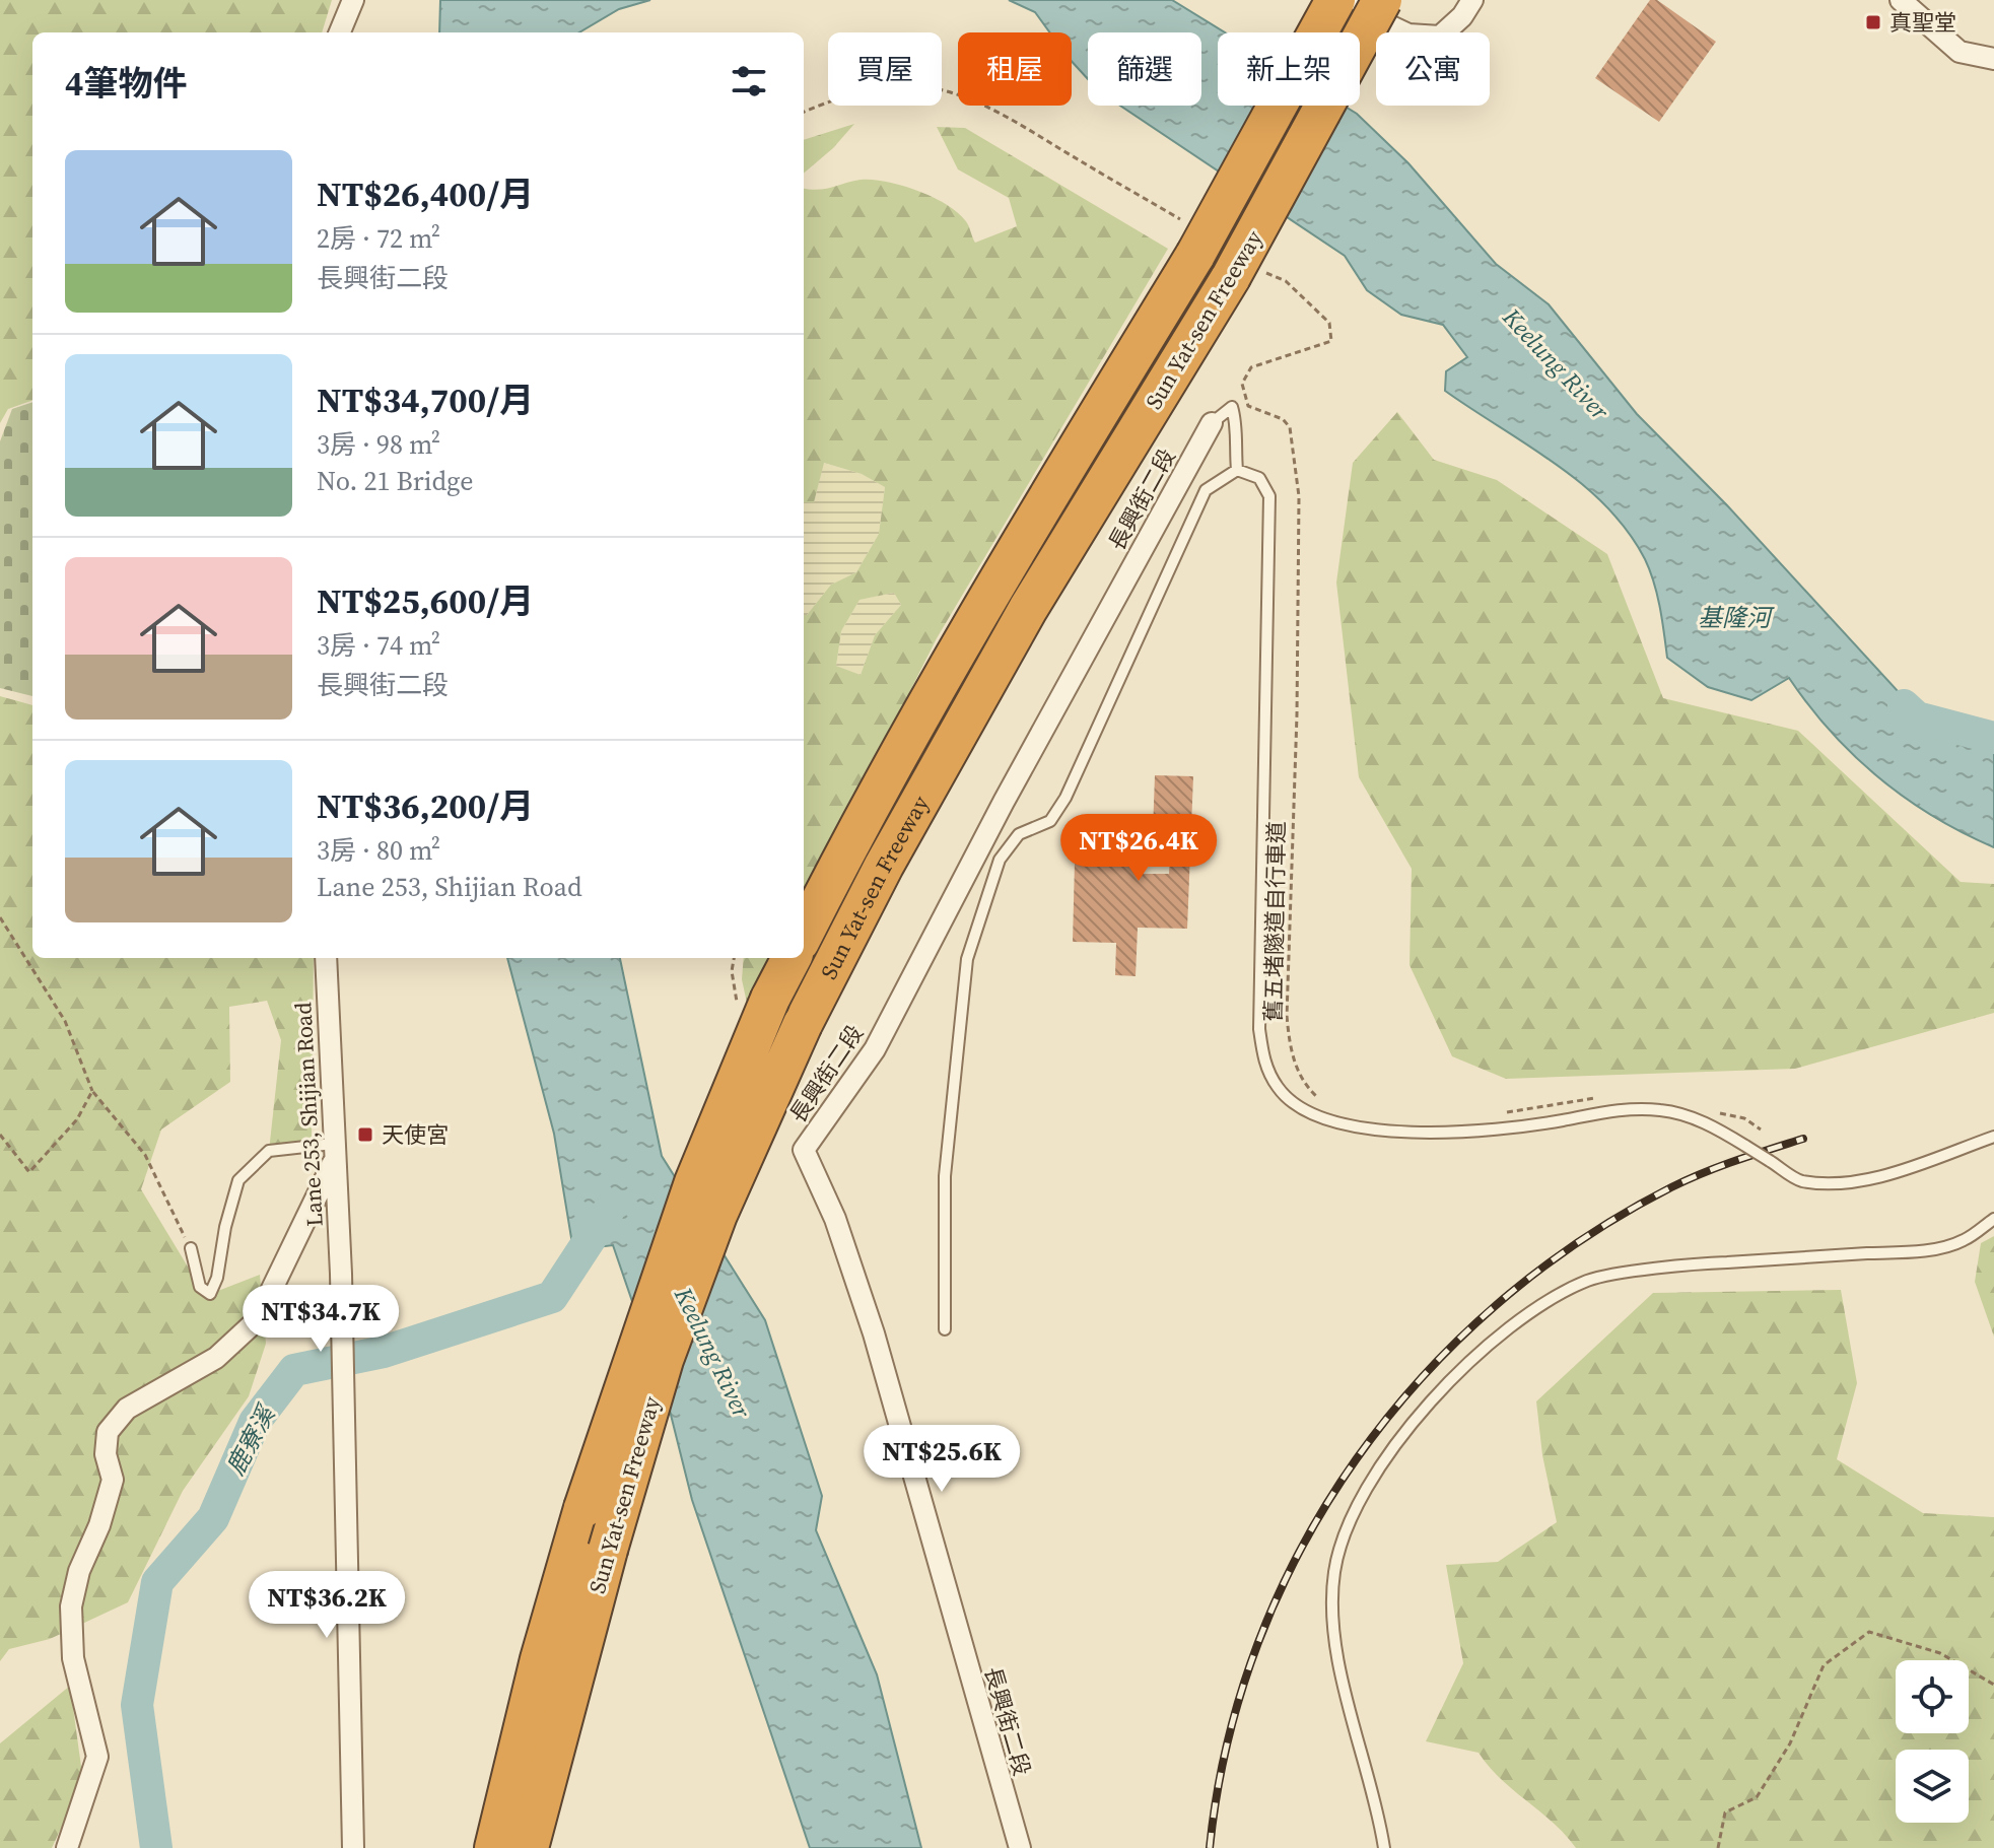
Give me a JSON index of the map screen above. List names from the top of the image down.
{
  "streets": {
    "highway": ["Sun Yat-sen Freeway"],
    "street": ["長興街二段", "Lane 253, Shijian Road"],
    "path": ["舊五堵隧道自行車道"]
  },
  "crossings": [
    ["Sun Yat-sen Freeway", "舊五堵隧道自行車道"]
  ],
  "water": ["Keelung River", "基隆河", "鹿寮溪"],
  "places": {
    "transit": ["真聖堂", "天使宮"]
  },
  "page": {
    "chip": [
      "買屋",
      "租屋",
      "篩選",
      "新上架",
      "公寓"
    ],
    "heading": "4筆物件",
    "list": [
      {
        "name": "NT$26,400/月",
        "note": "2房 · 72 m² · 長興街二段"
      },
      {
        "name": "NT$34,700/月",
        "note": "3房 · 98 m² · No. 21 Bridge"
      },
      {
        "name": "NT$25,600/月",
        "note": "3房 · 74 m² · 長興街二段"
      },
      {
        "name": "NT$36,200/月",
        "note": "3房 · 80 m² · Lane 253, Shijian Road"
      }
    ],
    "price": [
      "NT$26.4K",
      "NT$34.7K",
      "NT$25.6K",
      "NT$36.2K"
    ]
  }
}
